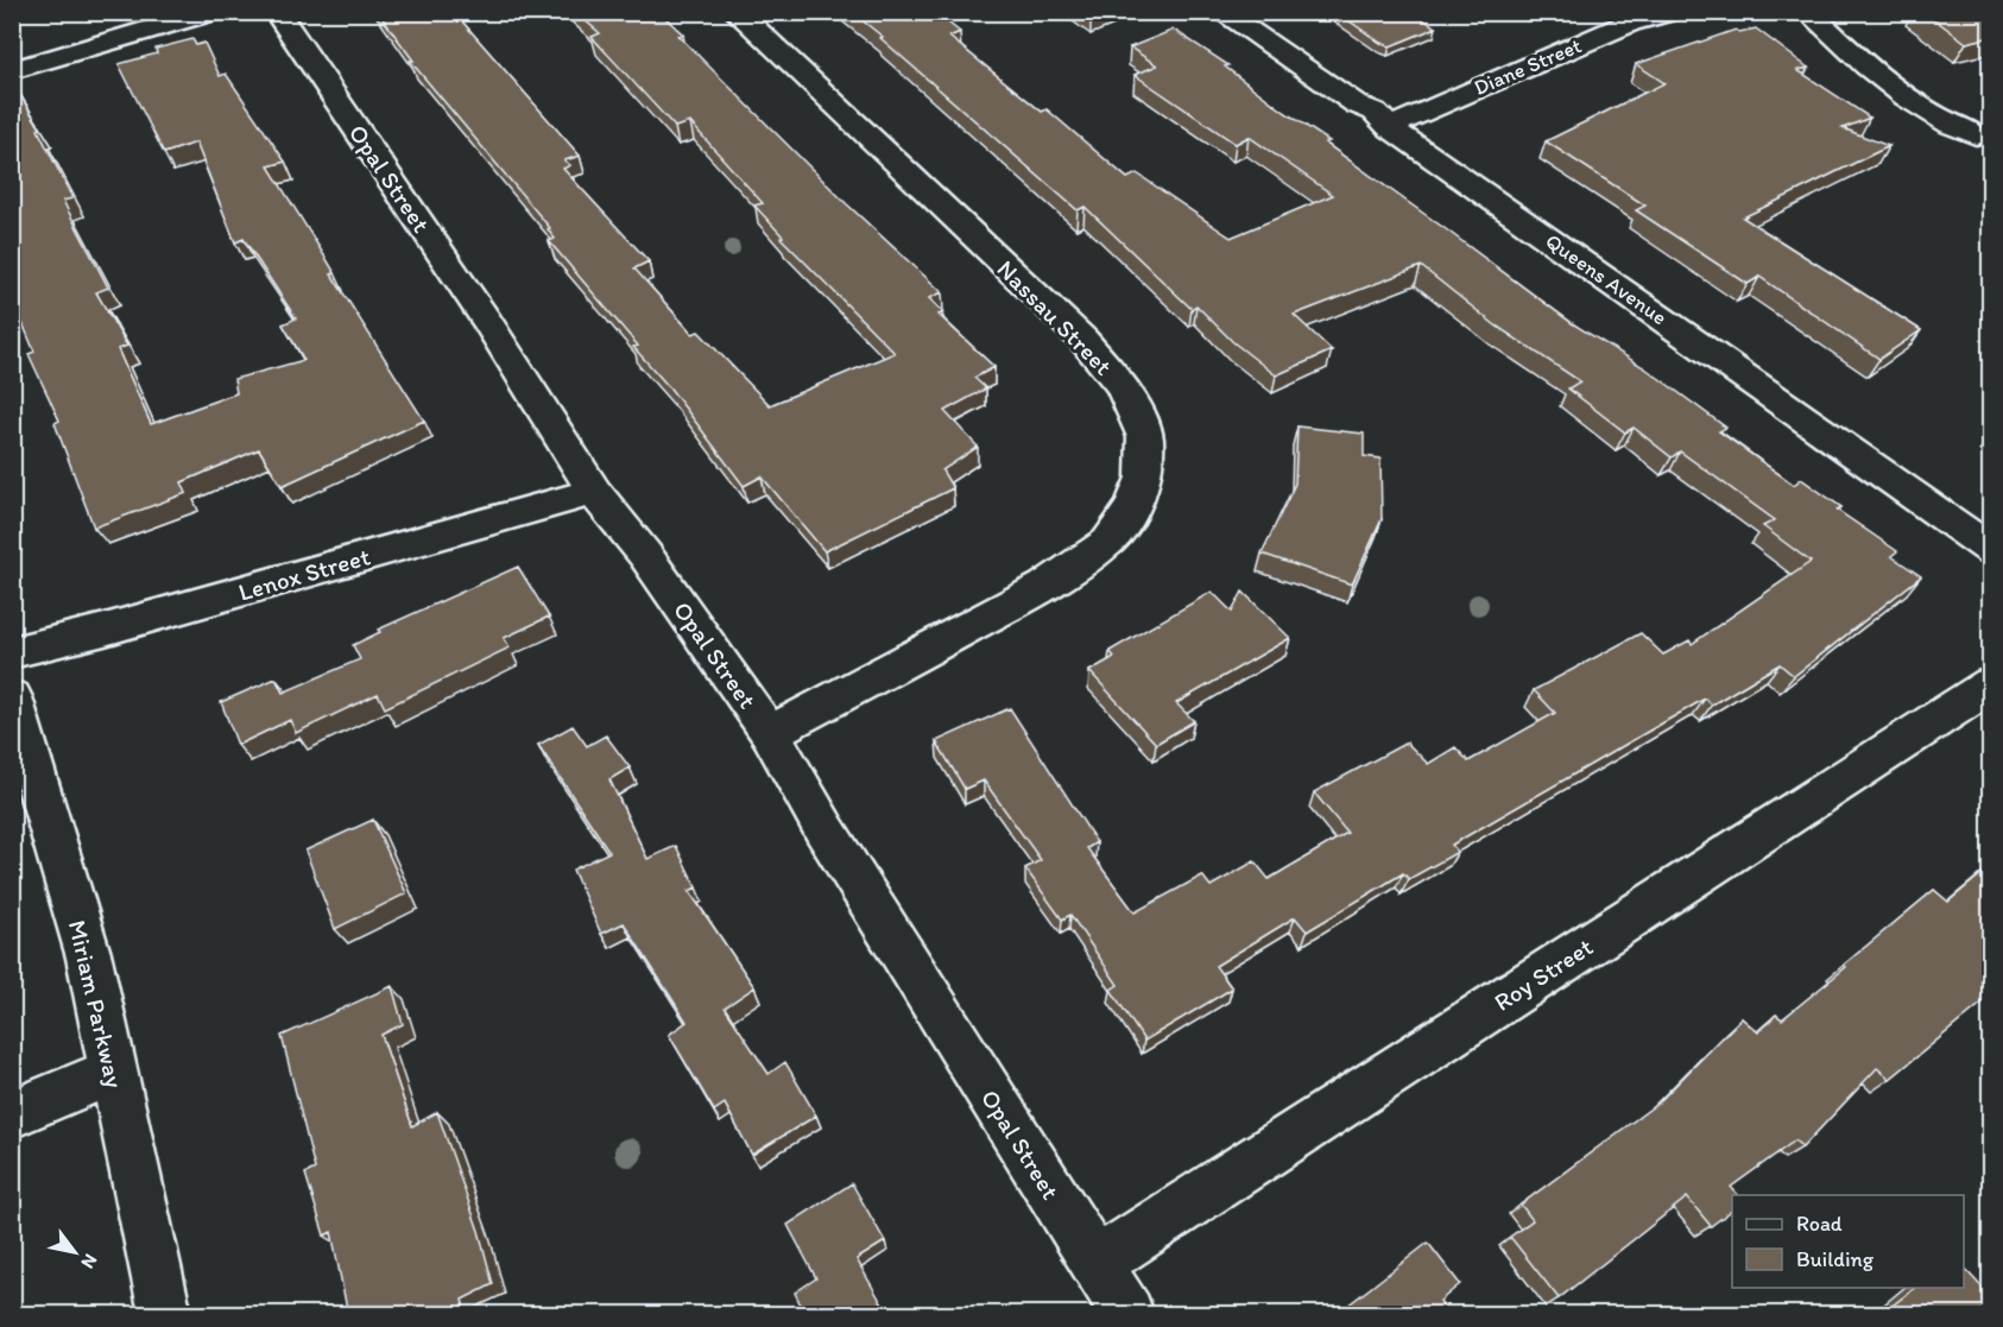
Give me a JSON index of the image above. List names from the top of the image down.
{
  "streets": {
    "street": [
      "Diane Street",
      "Opal Street",
      "Queens Avenue",
      "Nassau Street",
      "Lenox Street",
      "Roy Street",
      "Miriam Parkway"
    ]
  },
  "crossings": [
    ["Diane Street", "Queens Avenue"],
    ["Opal Street", "Nassau Street"],
    ["Opal Street", "Lenox Street"],
    ["Opal Street", "Roy Street"]
  ],
  "legend": ["Road", "Building"],
  "north": "bottom right"
}
